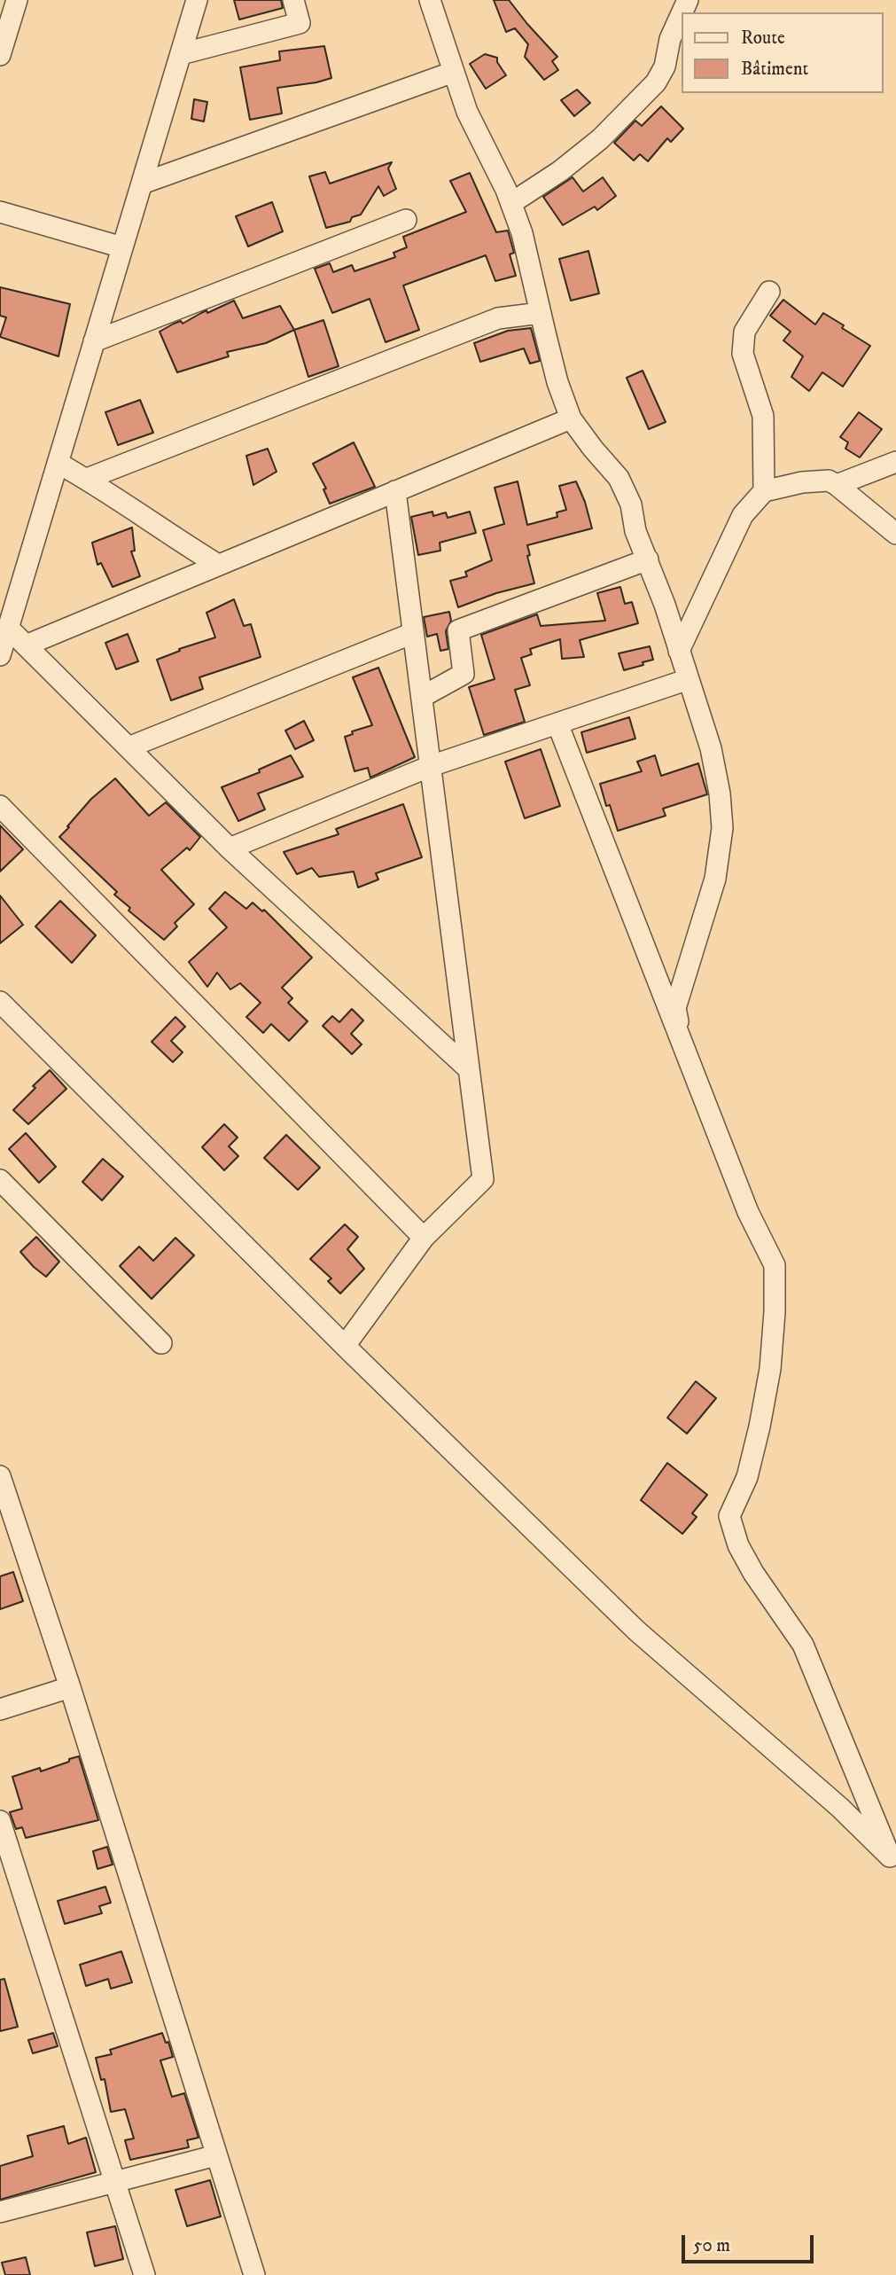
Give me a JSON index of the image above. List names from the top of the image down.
{
  "legend": ["Route", "Bâtiment"],
  "scale_bar": "50 m"
}
